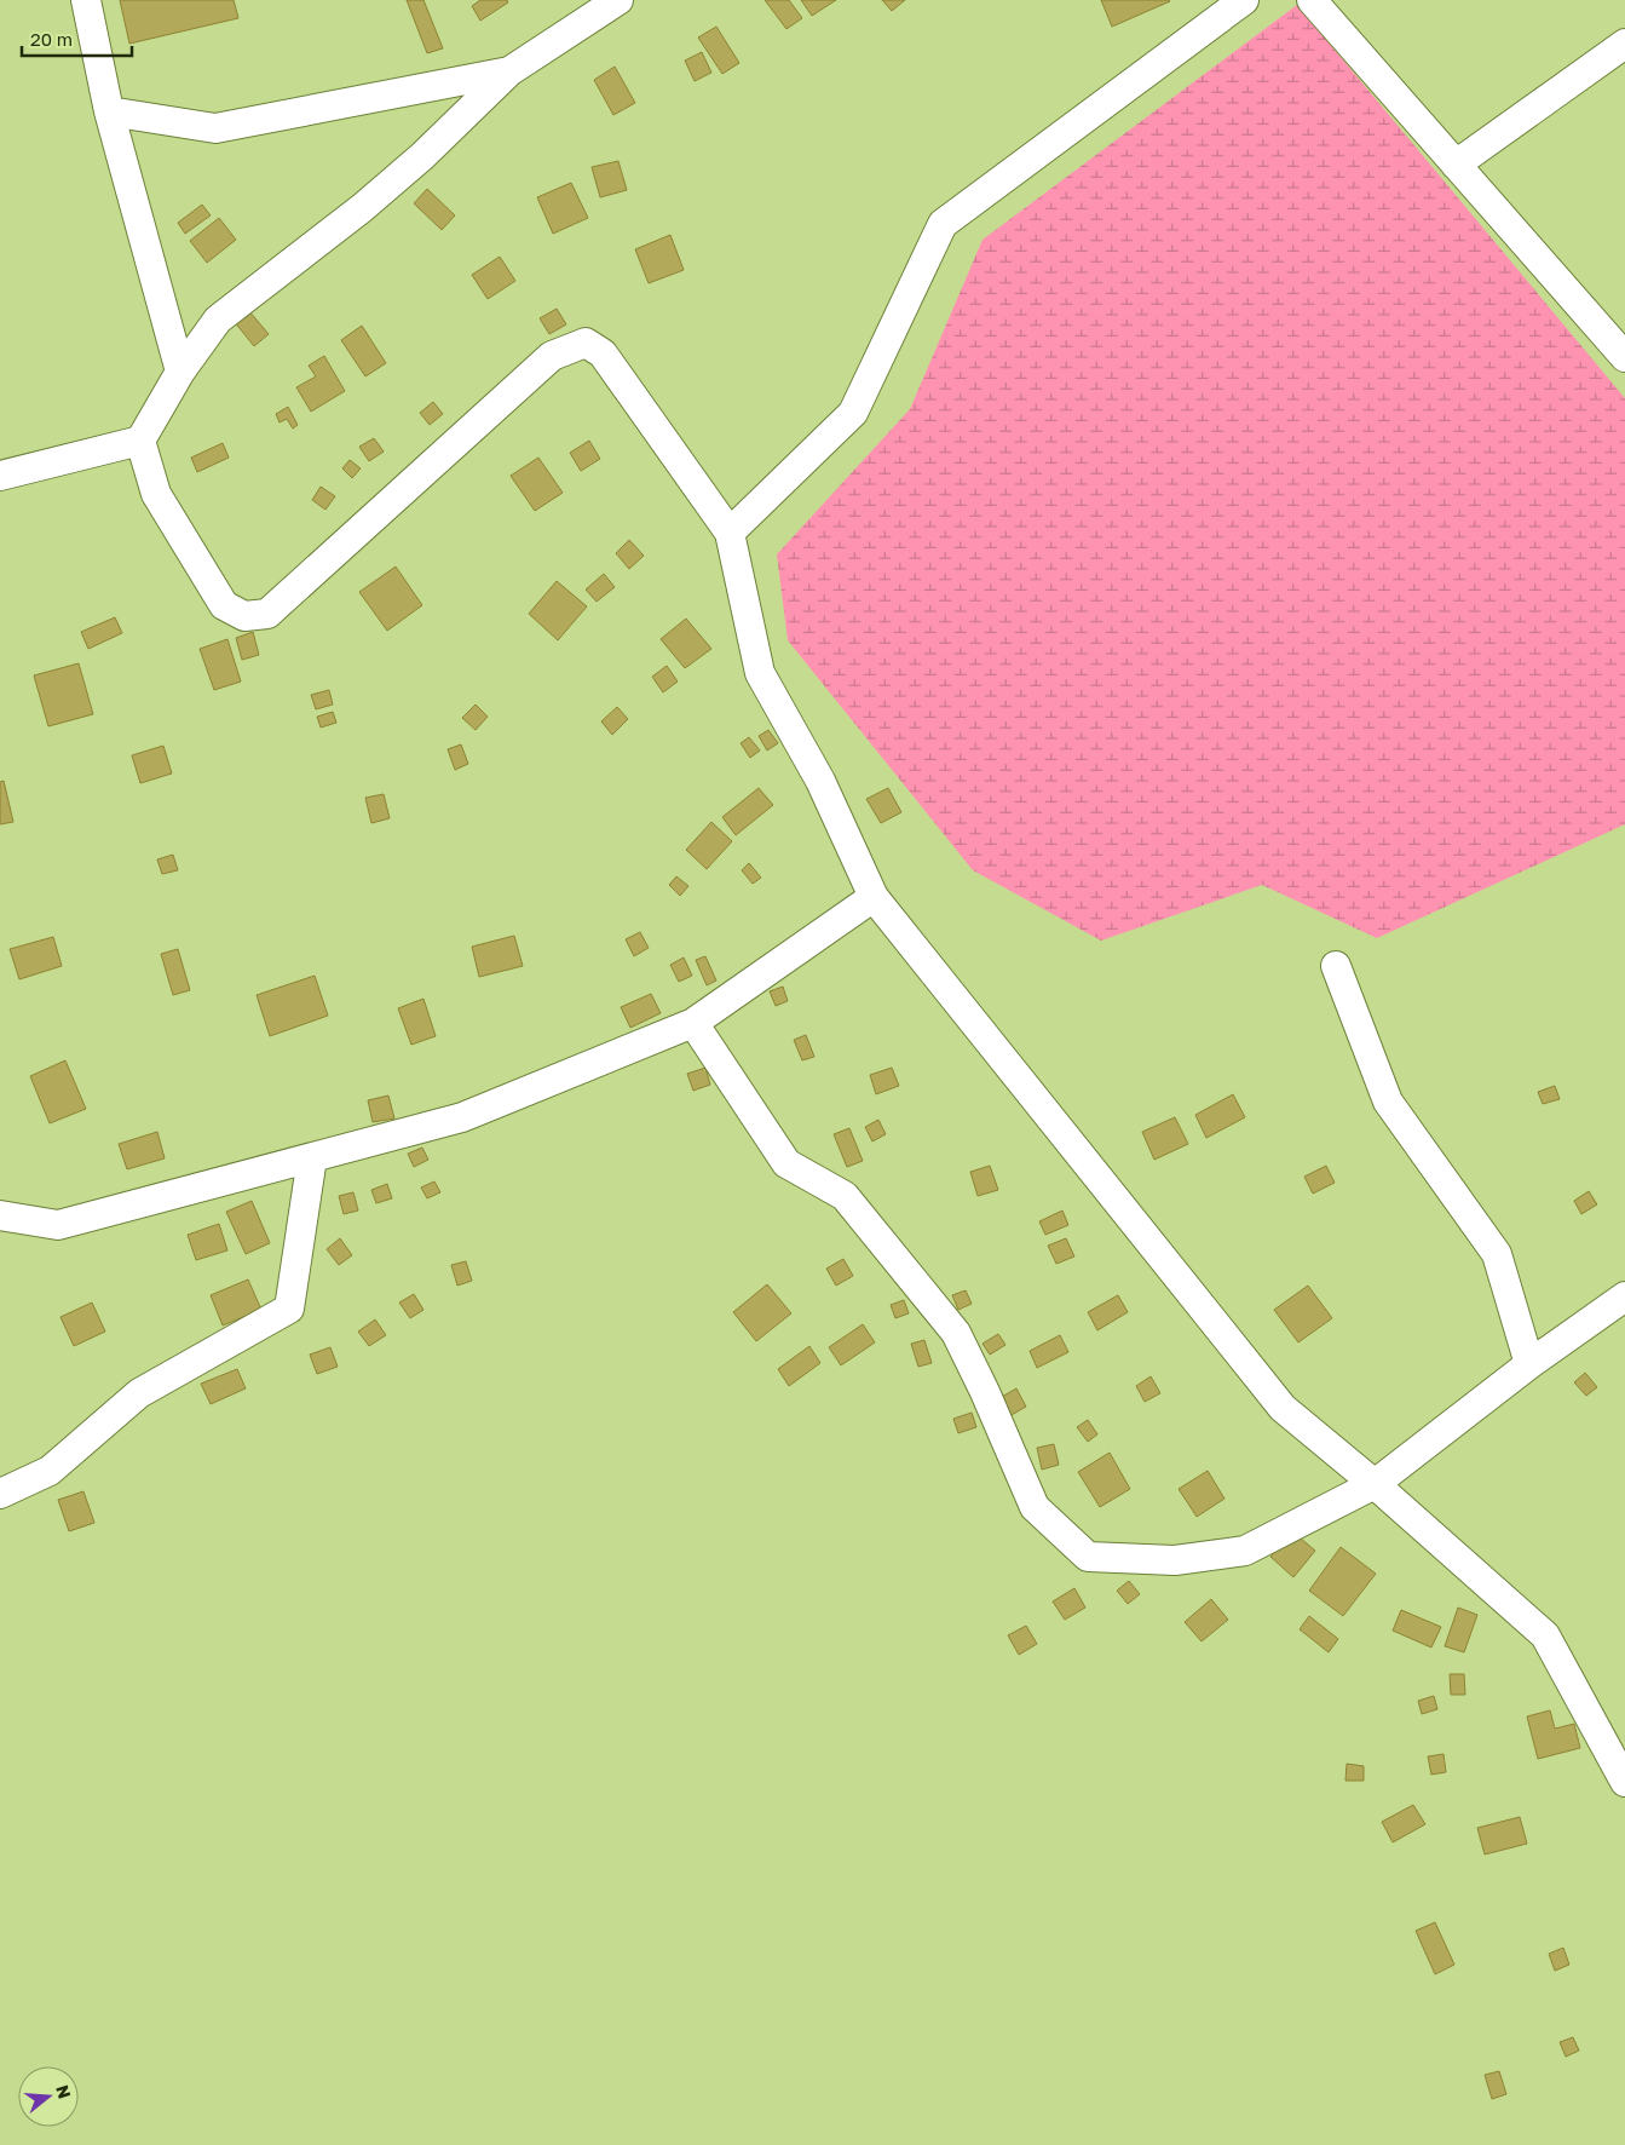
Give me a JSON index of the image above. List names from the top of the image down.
{
  "scale_bar": "20 m",
  "north": "right"
}
